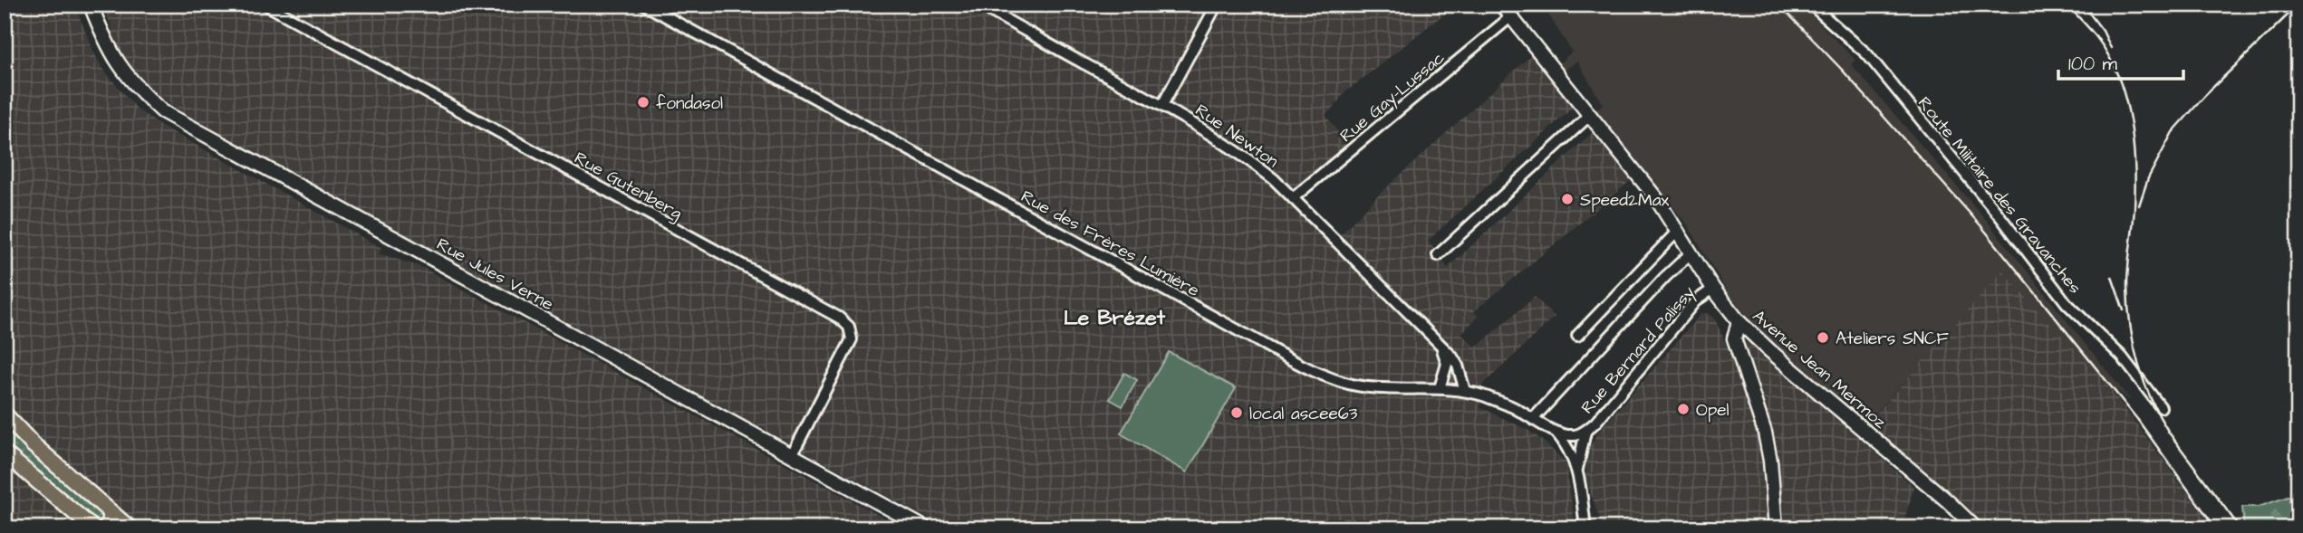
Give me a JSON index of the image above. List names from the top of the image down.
{
  "streets": {
    "main road": ["Rue Jules Verne", "Avenue Jean Mermoz"],
    "street": [
      "Rue Gay-Lussac",
      "Rue Newton",
      "Rue Gutenberg",
      "Route Militaire des Gravanches",
      "Rue des Frères Lumière",
      "Rue Bernard Palissy"
    ]
  },
  "crossings": [
    ["Rue Gay-Lussac", "Rue Newton"],
    ["Rue Gay-Lussac", "Avenue Jean Mermoz"],
    ["Rue Newton", "Rue des Frères Lumière"],
    ["Rue Gutenberg", "Rue Jules Verne"],
    ["Rue des Frères Lumière", "Rue Bernard Palissy"],
    ["Rue Bernard Palissy", "Avenue Jean Mermoz"]
  ],
  "districts": ["Le Brézet"],
  "places": [
    "fondasol",
    "Speed2Max",
    "Ateliers SNCF",
    "Opel",
    "local ascee63"
  ],
  "scale_bar": "100 m"
}
